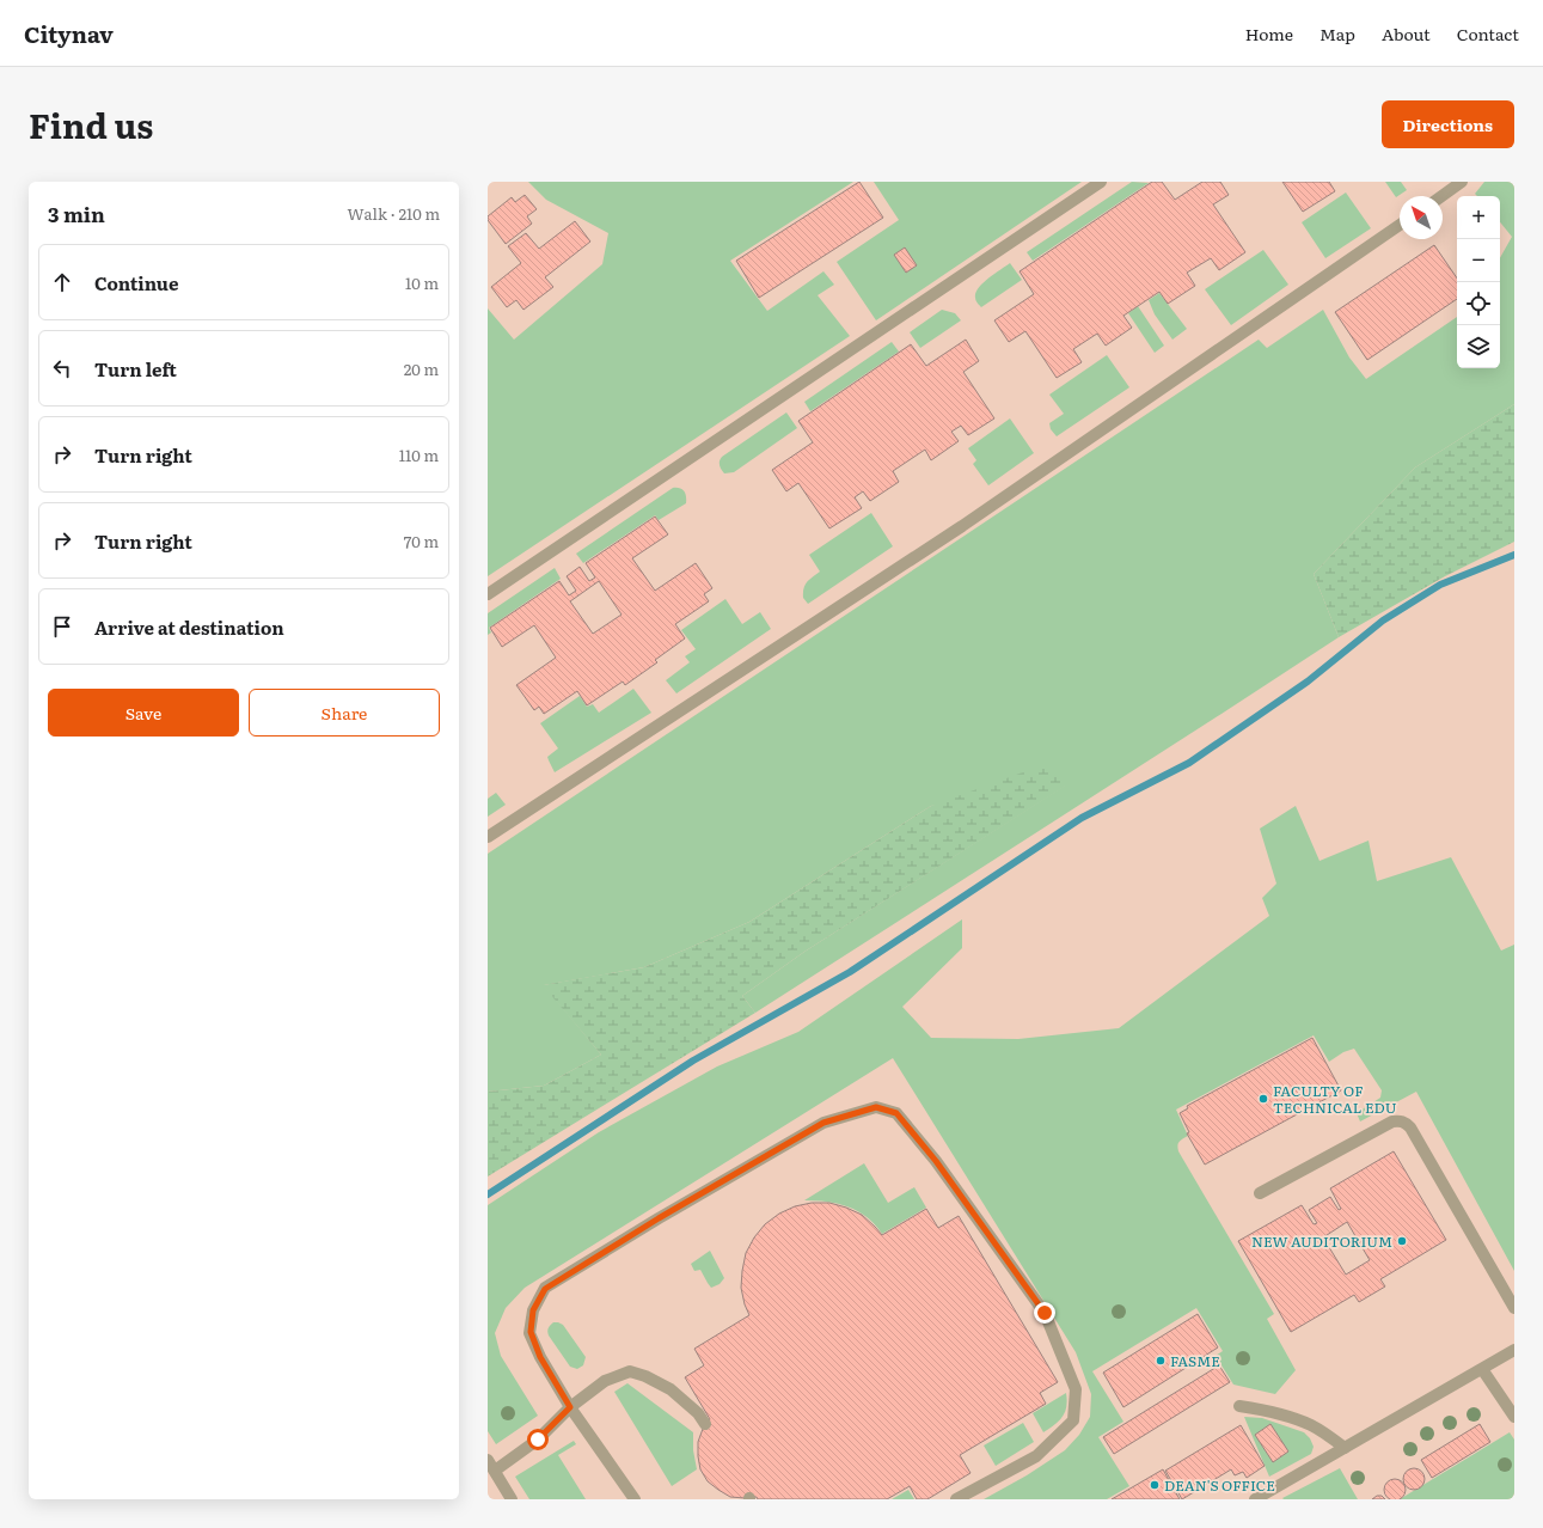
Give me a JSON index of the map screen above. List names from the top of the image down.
{
  "places": [
    "FACULTY OF TECHNICAL EDU",
    "NEW AUDITORIUM",
    "FASME",
    "DEAN'S OFFICE"
  ],
  "north": "top left",
  "page": {
    "header": "Citynav",
    "nav": [
      "Home",
      "Map",
      "About",
      "Contact"
    ],
    "title": "Find us",
    "buttons": [
      "Directions",
      ["Save", "Share"]
    ],
    "heading": ["3 min", "Walk · 210 m"],
    "map_buttons": ["+", "−"],
    "list": [
      ["Continue", "10 m"],
      ["Turn left", "20 m"],
      ["Turn right", "110 m"],
      ["Turn right", "70 m"],
      "Arrive at destination"
    ]
  }
}
